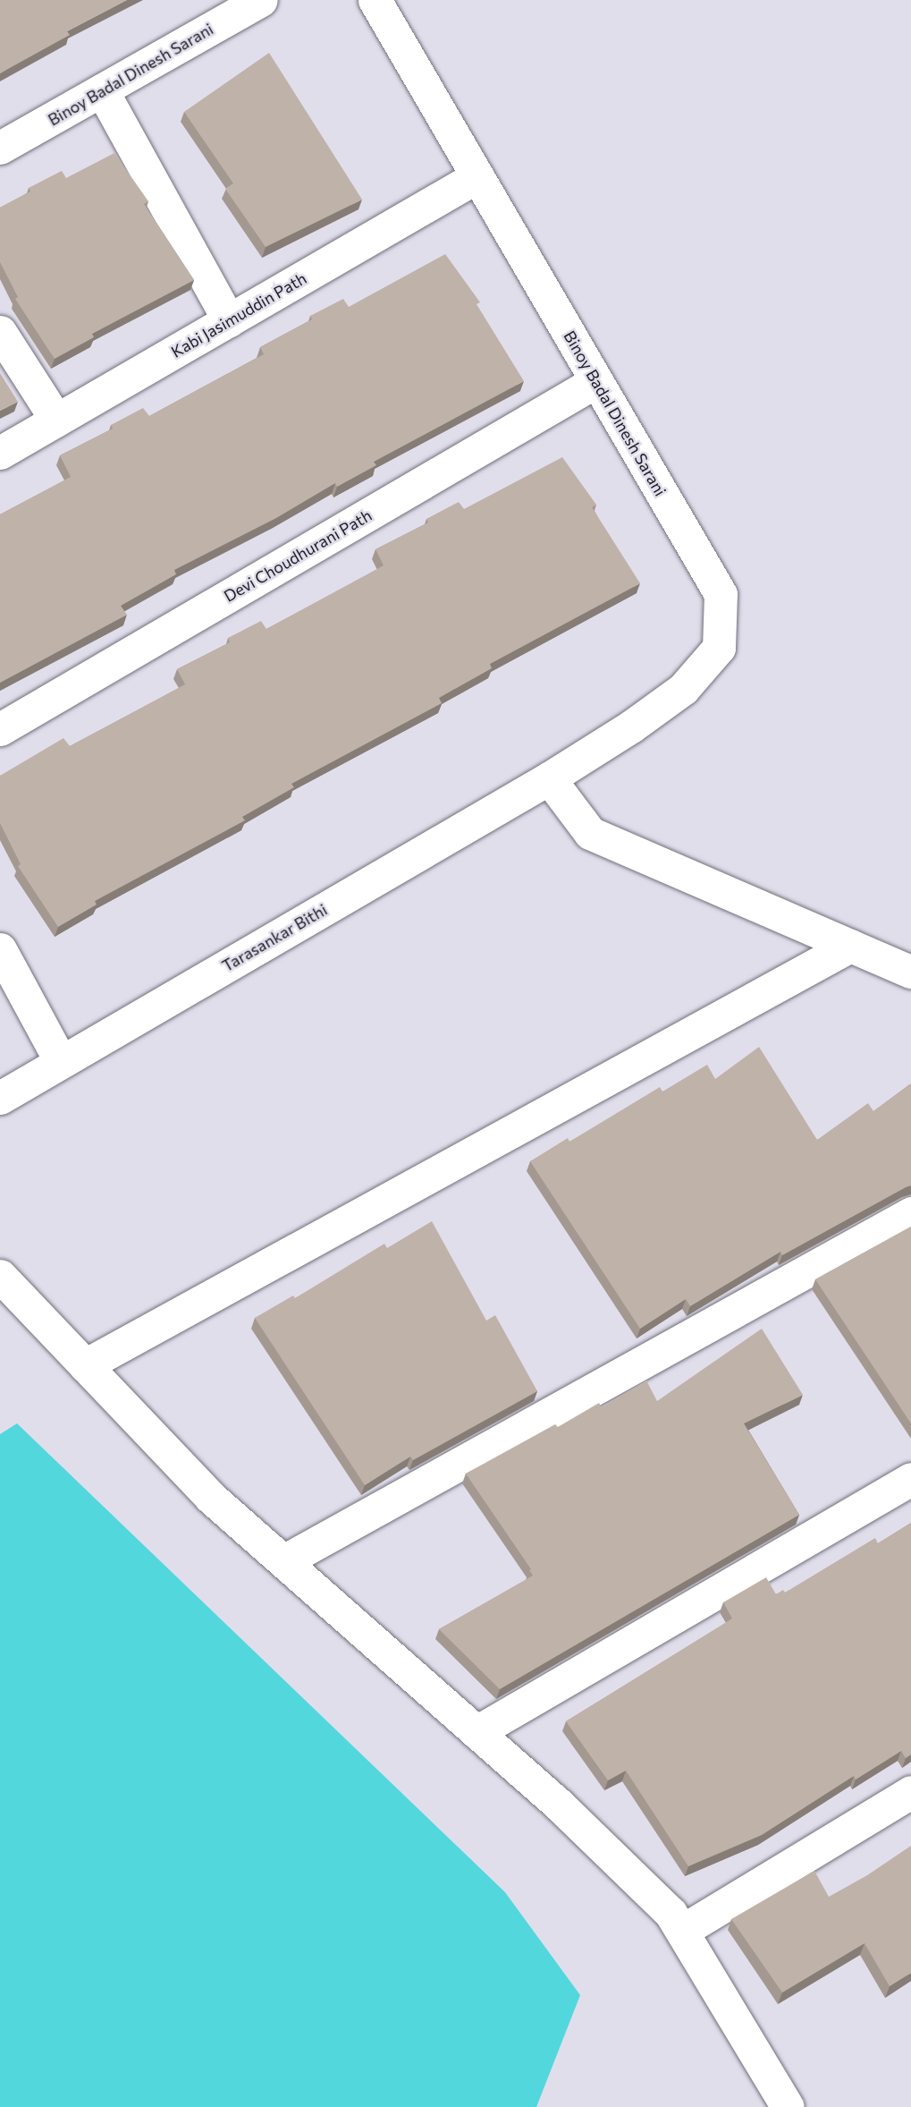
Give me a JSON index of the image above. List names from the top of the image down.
{
  "streets": {
    "street": [
      "Binoy Badal Dinesh Sarani",
      "Kabi Jasimuddin Path",
      "Devi Choudhurani Path",
      "Tarasankar Bithi"
    ]
  },
  "crossings": [
    ["Binoy Badal Dinesh Sarani", "Kabi Jasimuddin Path"],
    ["Binoy Badal Dinesh Sarani", "Devi Choudhurani Path"],
    ["Binoy Badal Dinesh Sarani", "Tarasankar Bithi"]
  ]
}
